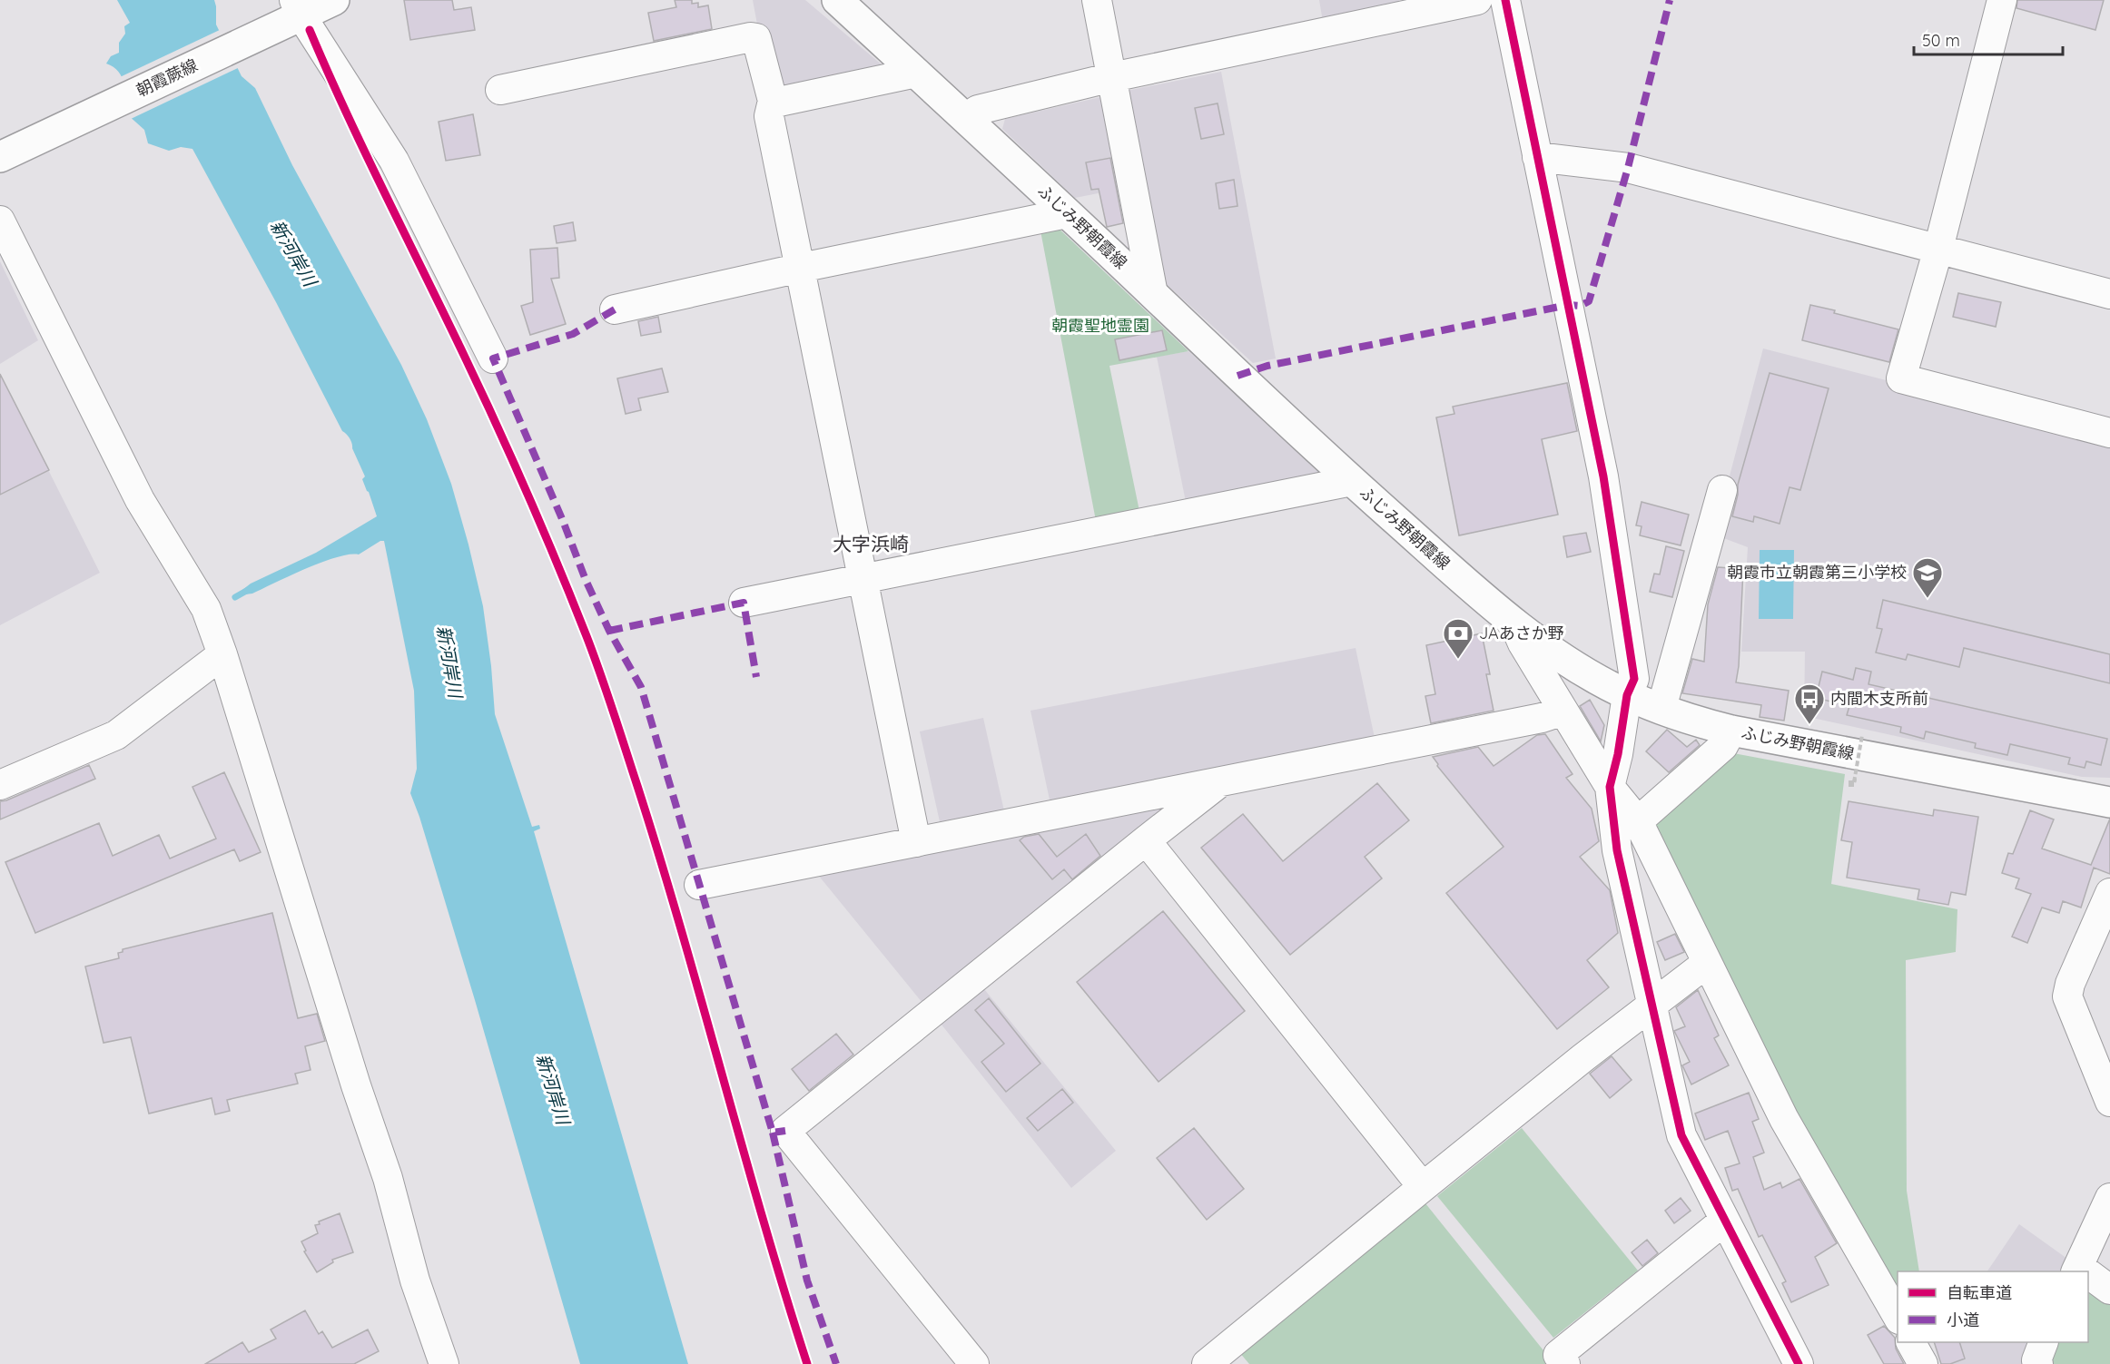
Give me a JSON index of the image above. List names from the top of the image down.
{
  "streets": {
    "main road": ["朝霞蕨線", "ふじみ野朝霞線"]
  },
  "districts": ["大字浜崎"],
  "water": ["新河岸川"],
  "parks": ["朝霞聖地霊園"],
  "places": {
    "school or university": ["朝霞市立朝霞第三小学校"],
    "bank": ["JAあさか野"],
    "bus stop": ["内間木支所前"]
  },
  "legend": ["自転車道", "小道"],
  "scale_bar": "50 m"
}
